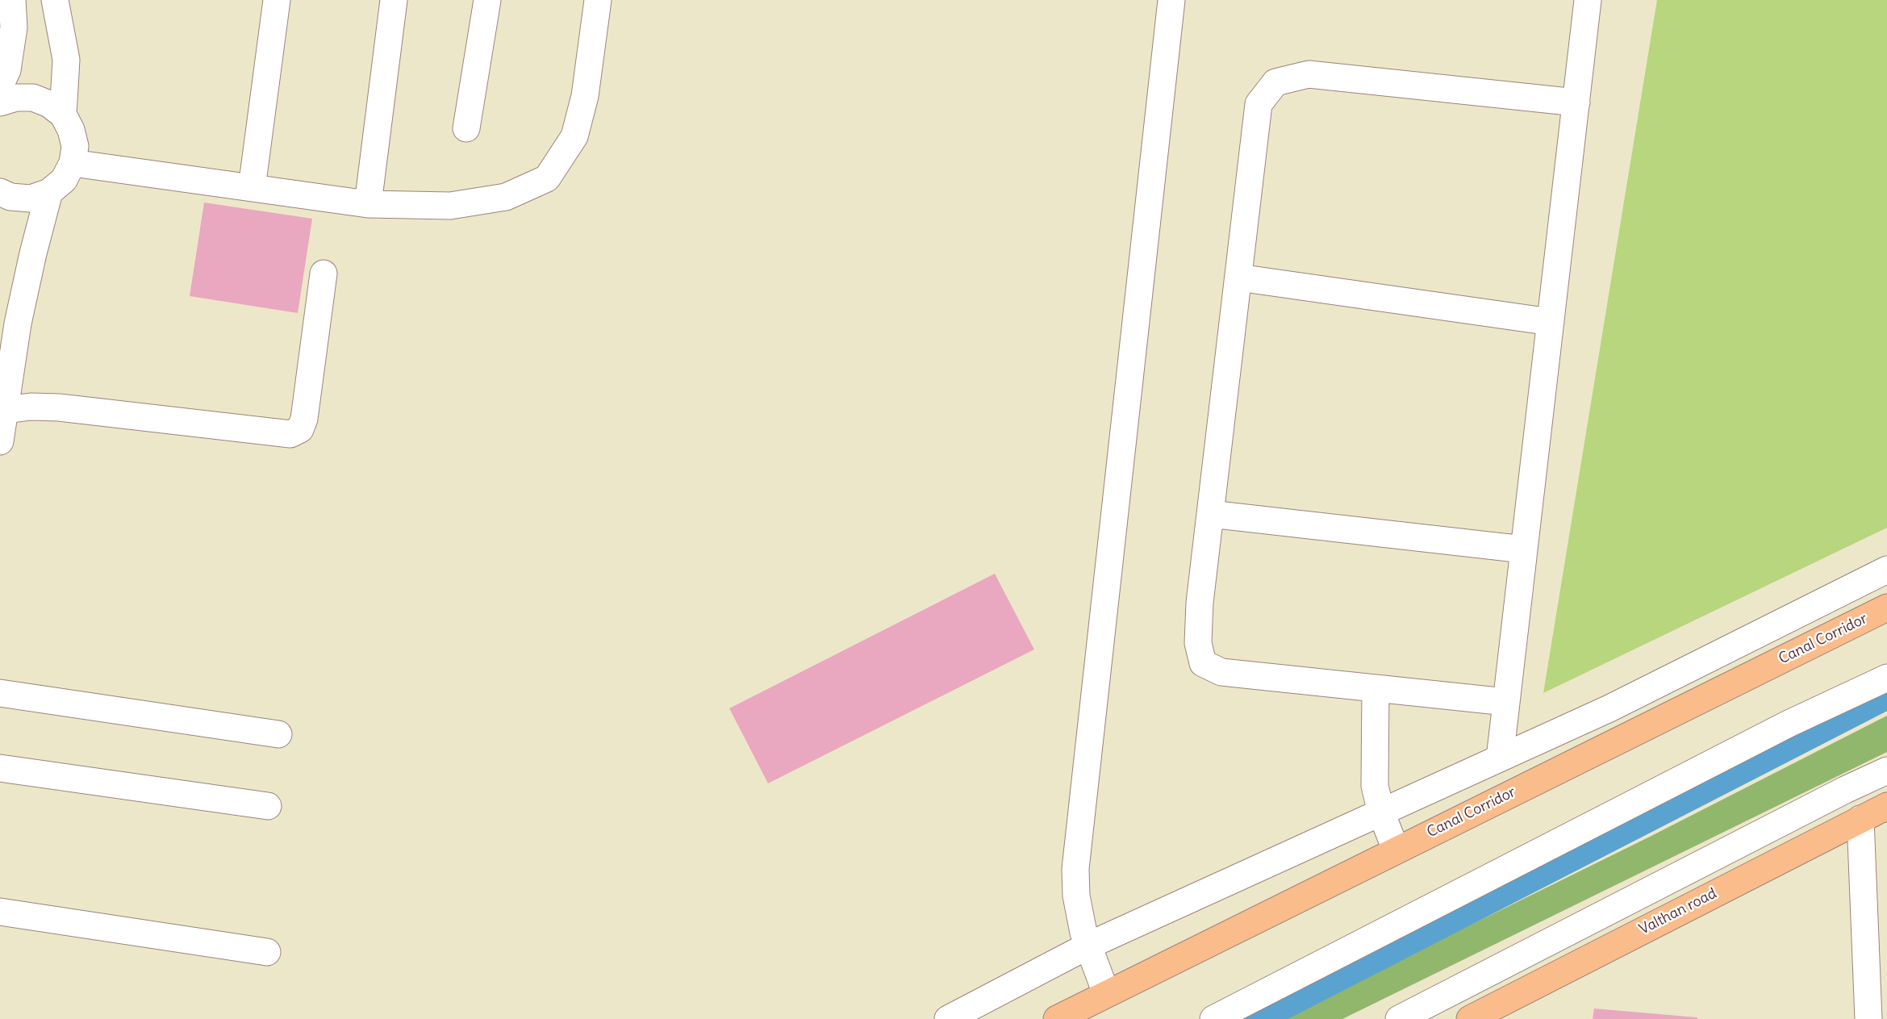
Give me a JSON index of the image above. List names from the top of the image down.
{
  "streets": {
    "main road": ["Canal Corridor", "Valthan road"]
  }
}
